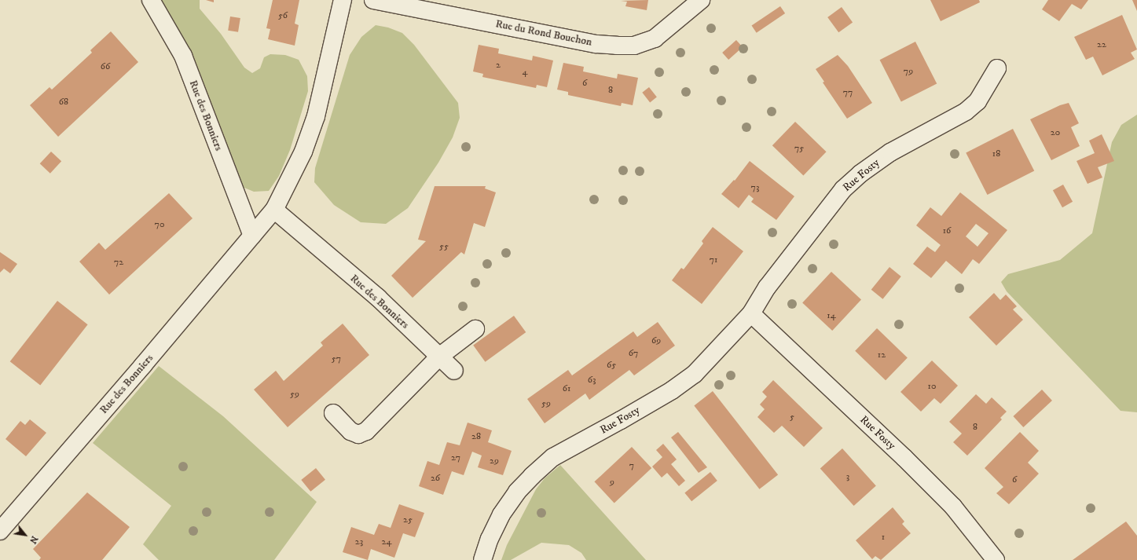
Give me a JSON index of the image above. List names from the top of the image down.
{
  "streets": {
    "street": ["Rue du Rond Bouchon", "Rue des Bonniers", "Rue Fosty"]
  },
  "house_numbers": [
    "56",
    "22",
    "2",
    "66",
    "79",
    "4",
    "6",
    "8",
    "77",
    "68",
    "20",
    "75",
    "18",
    "73",
    "70",
    "16",
    "55",
    "71",
    "72",
    "14",
    "69",
    "67",
    "12",
    "57",
    "65",
    "63",
    "10",
    "61",
    "59",
    "59",
    "5",
    "8",
    "28",
    "27",
    "29",
    "7",
    "3",
    "26",
    "6",
    "9",
    "25",
    "1",
    "23",
    "24"
  ],
  "north": "bottom right"
}
